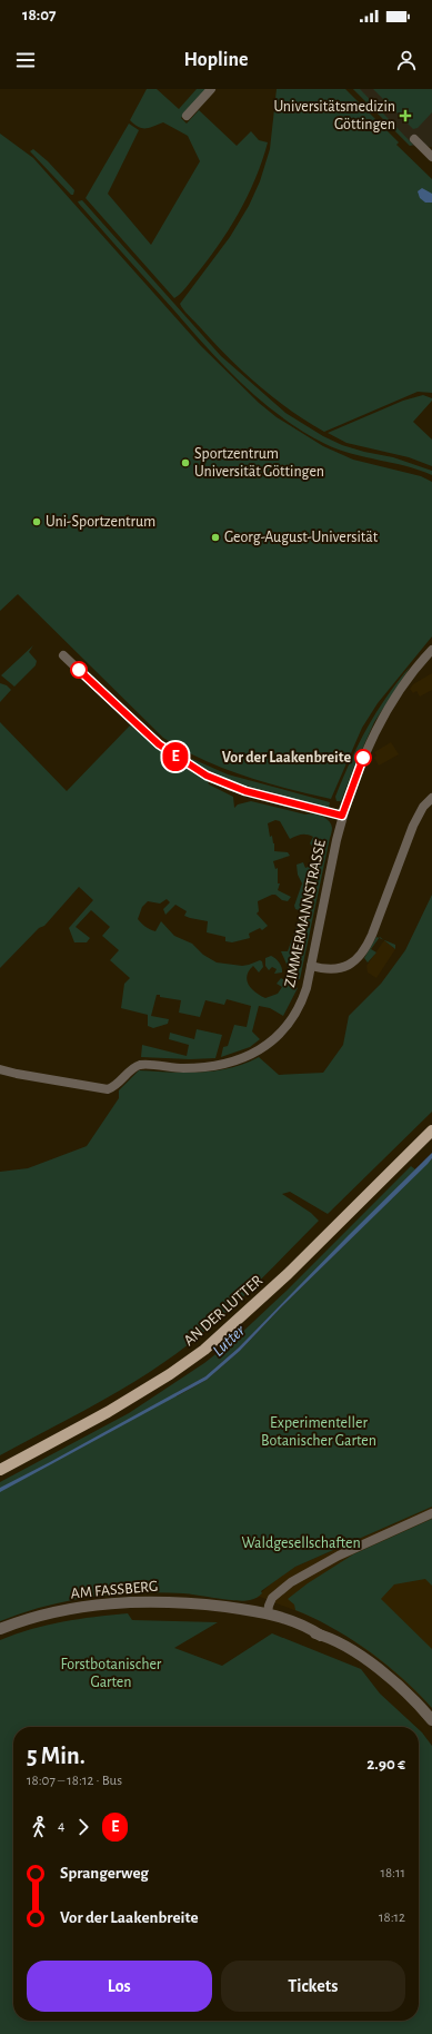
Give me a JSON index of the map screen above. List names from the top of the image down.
{
  "streets": {
    "main road": ["AN DER LUTTER"],
    "street": ["ZIMMERMANNSTRASSE", "AM FASSBERG"]
  },
  "water": ["Lutter"],
  "parks": ["Experimenteller Botanischer Garten", "Waldgesellschaften", "Forstbotanischer Garten"],
  "places": {
    "health": ["Universitätsmedizin Göttingen"],
    "other": [
      "Sportzentrum Universität Göttingen",
      "Uni-Sportzentrum",
      "Georg-August-Universität",
      "Vor der Laakenbreite"
    ]
  },
  "lines": ["bus line E"],
  "page": {
    "status": "18:07",
    "header": "Hopline",
    "on_map": "E",
    "heading": ["5 Min.", "18:07 – 18:12 · Bus", "2.90 €"],
    "legs": ["4", "E"],
    "list": [
      {
        "name": "Sprangerweg",
        "value": "18:11"
      },
      {
        "name": "Vor der Laakenbreite",
        "value": "18:12"
      }
    ],
    "buttons": ["Los", "Tickets"]
  }
}
